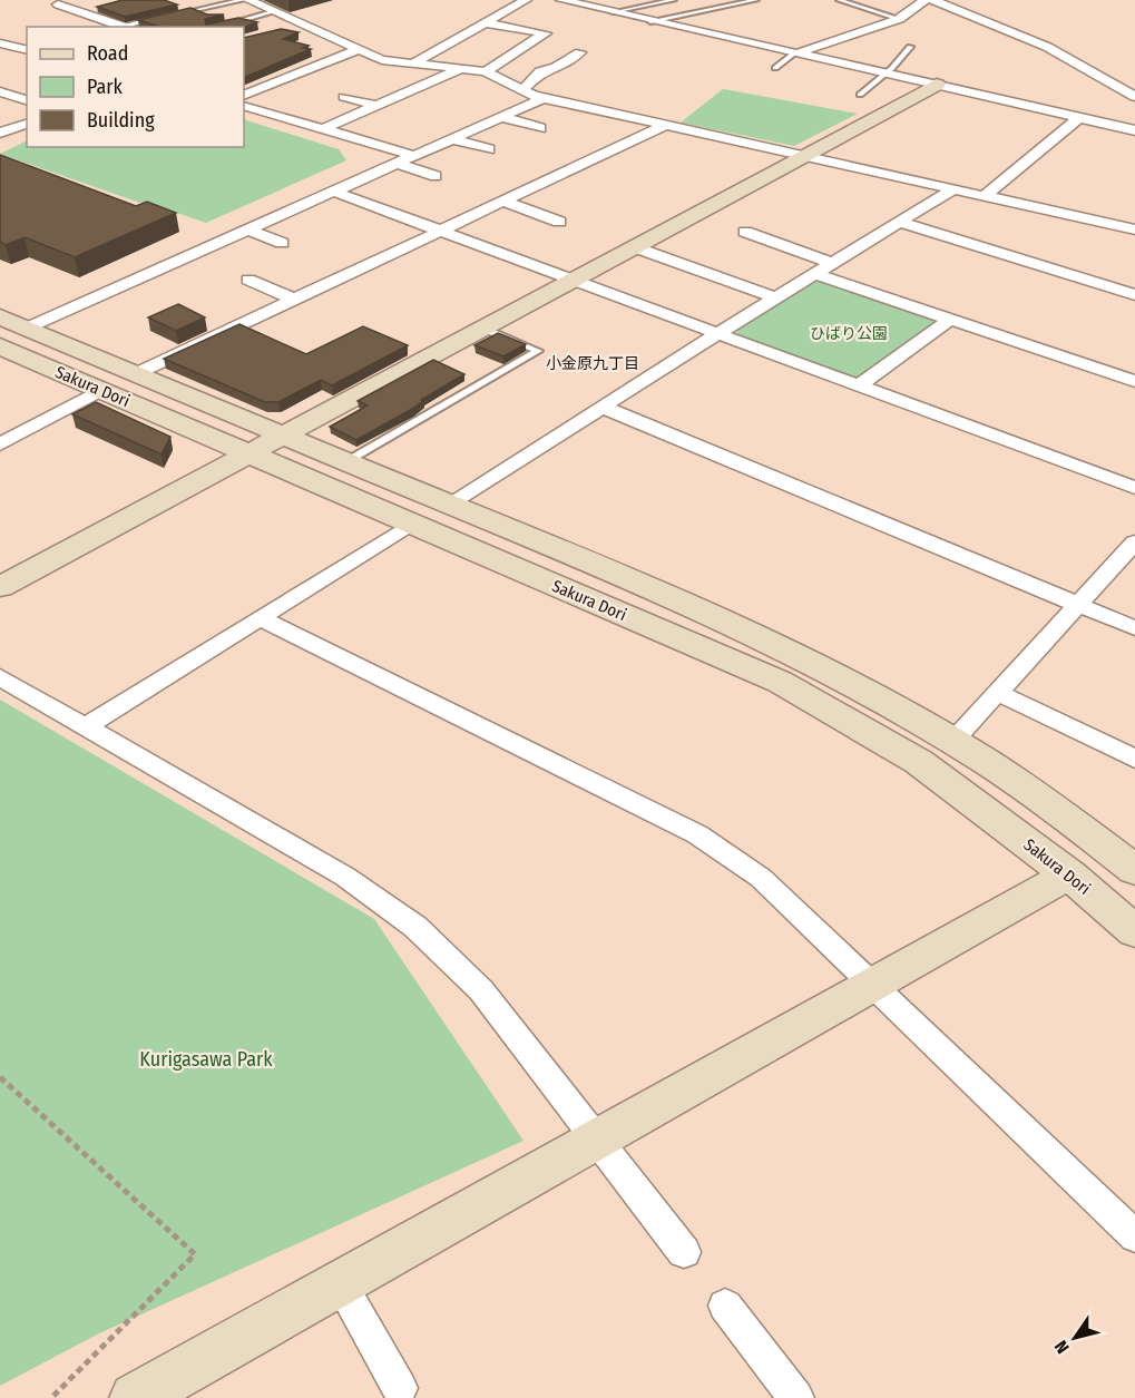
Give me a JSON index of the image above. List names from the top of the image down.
{
  "streets": {
    "street": ["Sakura Dori"]
  },
  "districts": ["小金原九丁目"],
  "parks": ["ひばり公園", "Kurigasawa Park"],
  "legend": ["Road", "Park", "Building"],
  "north": "bottom left"
}
